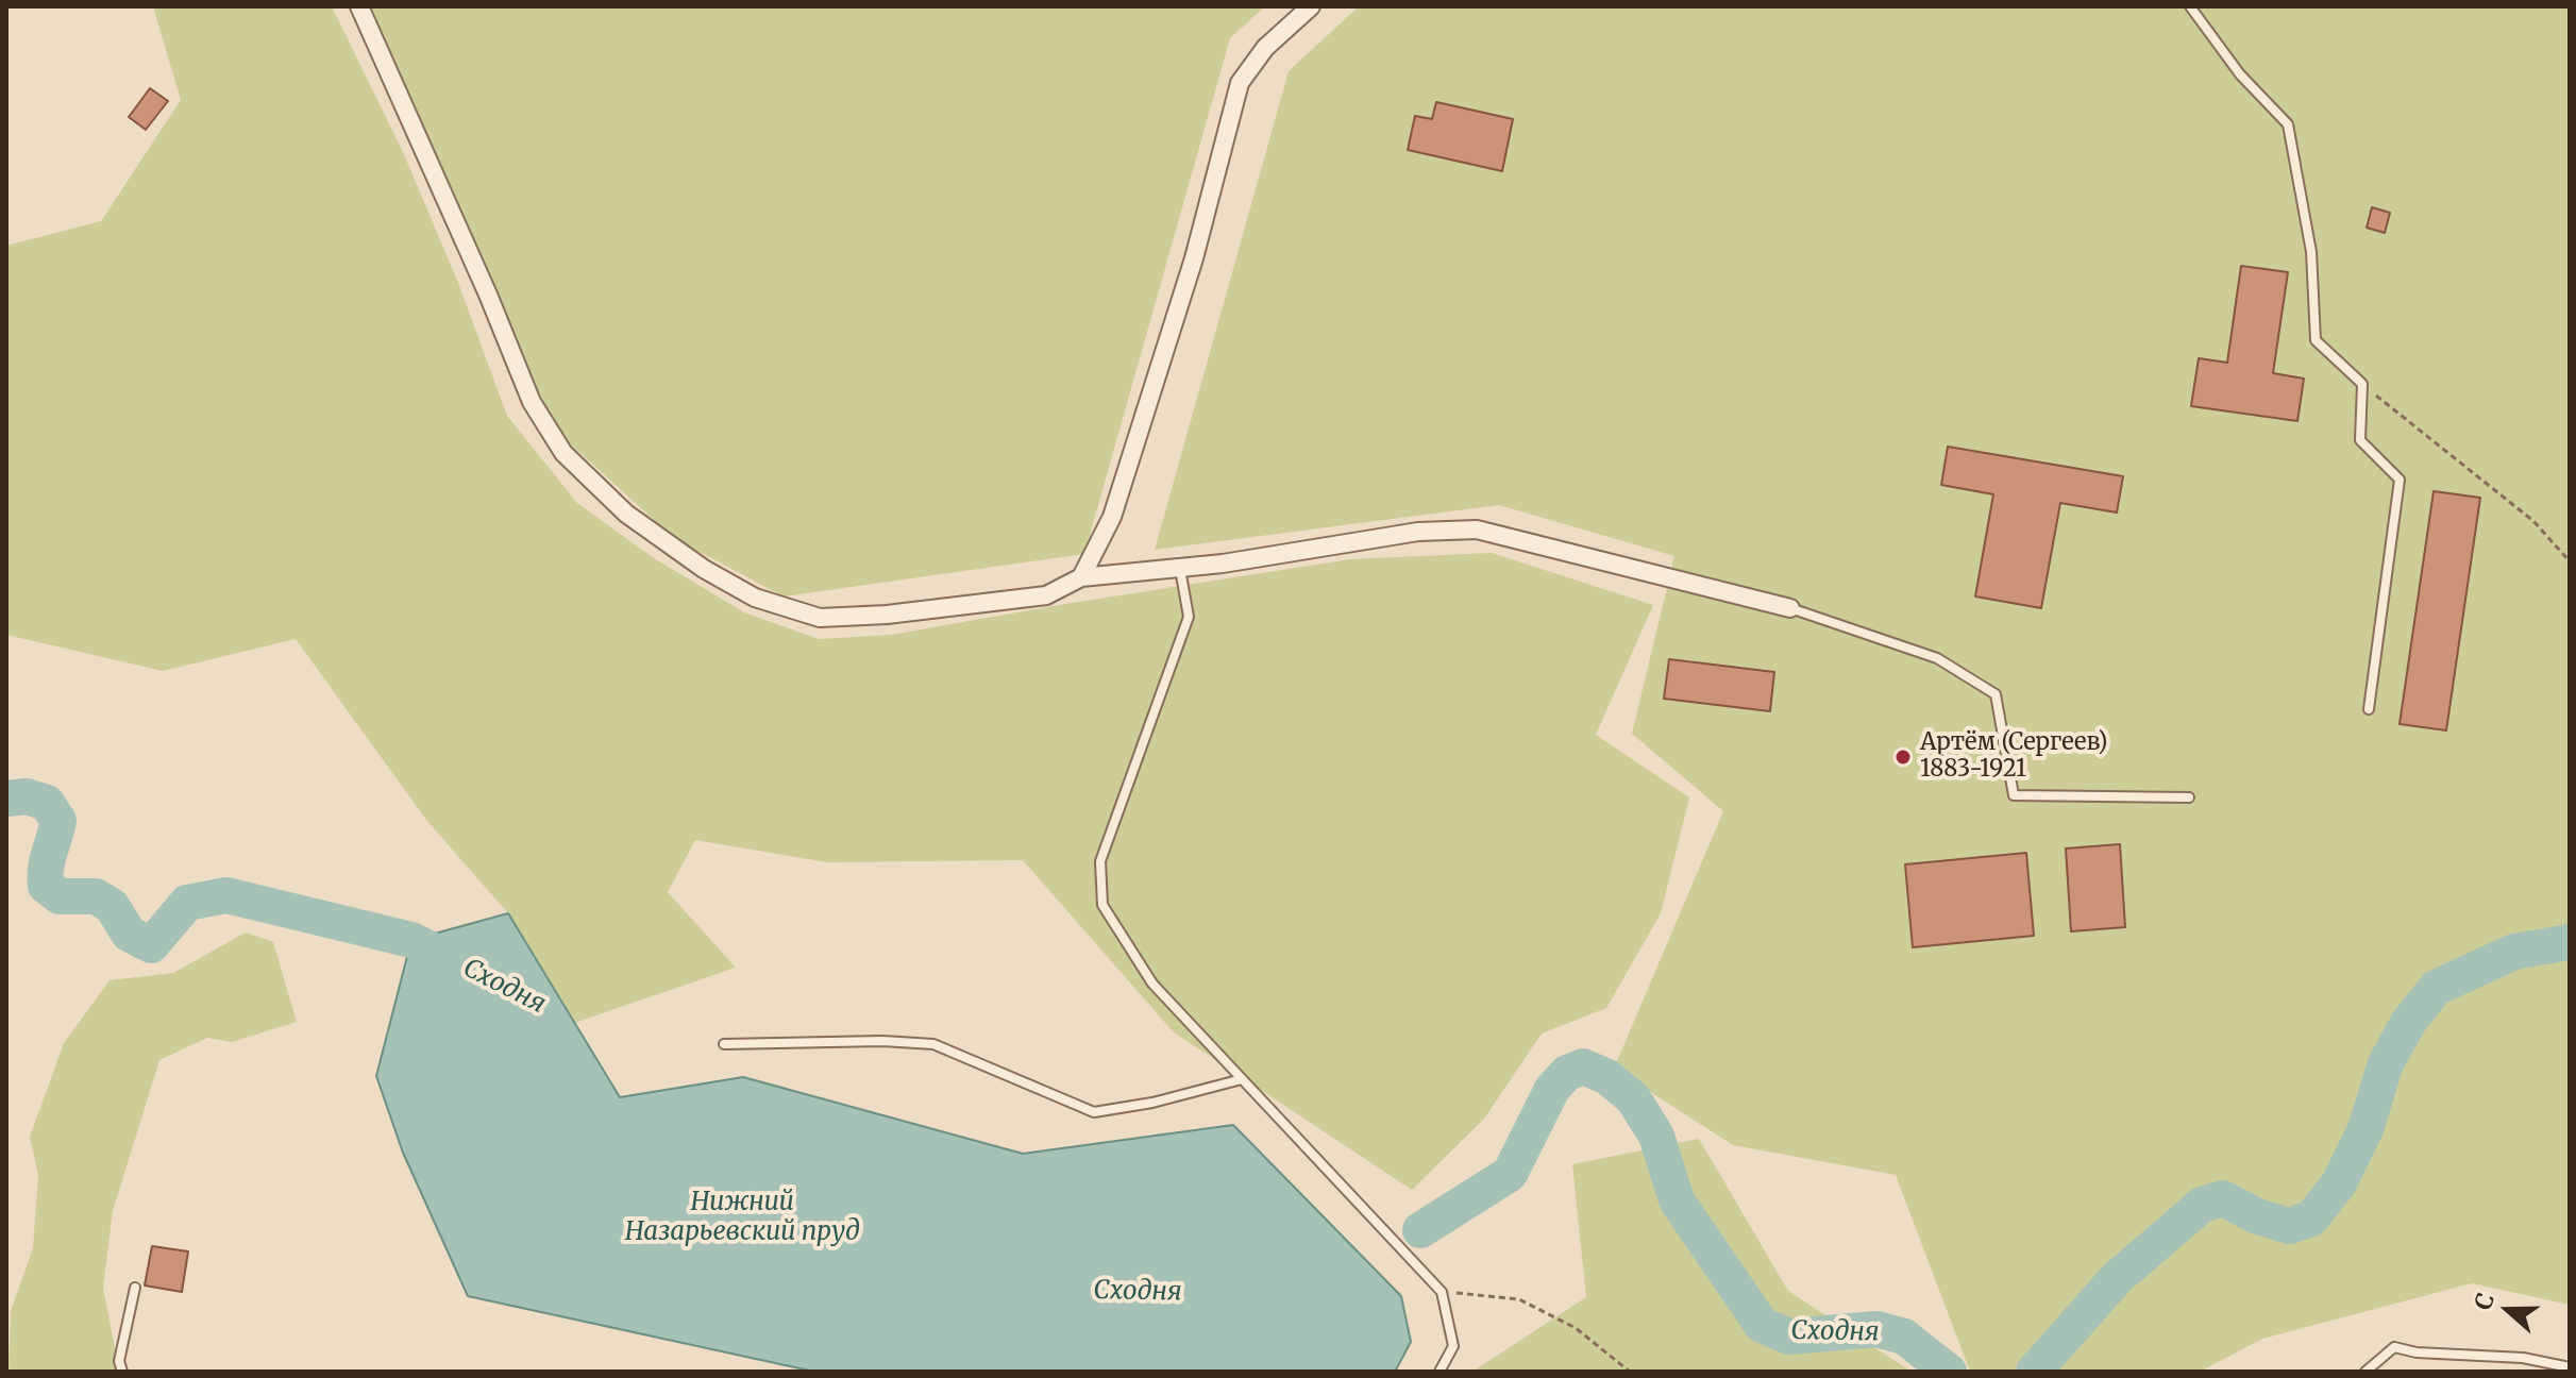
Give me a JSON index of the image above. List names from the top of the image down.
{
  "water": ["Сходня", "Нижний Назарьевский пруд"],
  "places": ["Артём (Сергеев) 1883-1921"],
  "north": "left"
}
